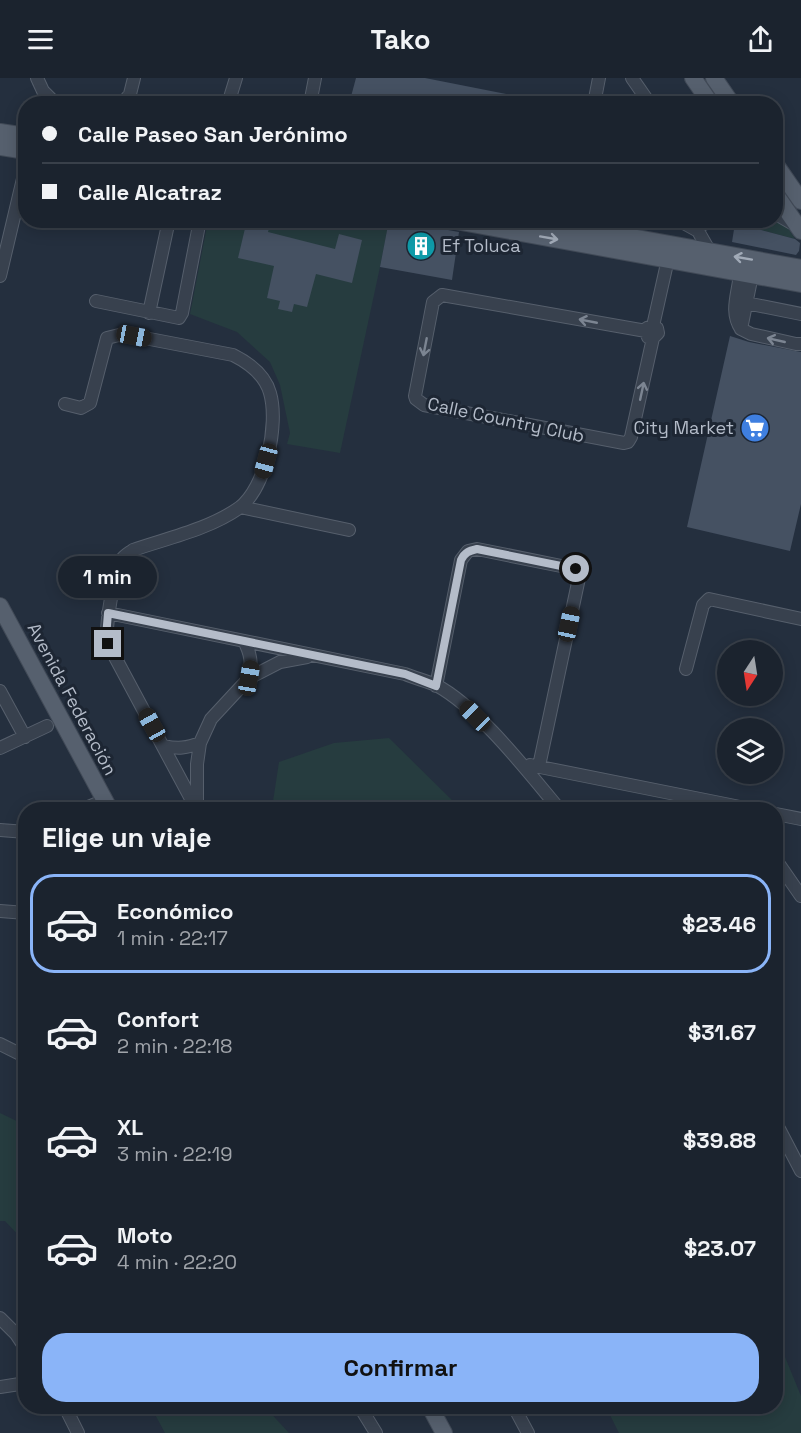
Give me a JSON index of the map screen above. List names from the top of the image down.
{
  "streets": {
    "main road": ["Avenida Federación"],
    "street": ["Calle Country Club"]
  },
  "places": {
    "building": ["Ef Toluca"],
    "supermarket": ["City Market"]
  },
  "north": "bottom",
  "page": {
    "header": "Tako",
    "banner": ["Calle Paseo San Jerónimo", "Calle Alcatraz"],
    "bubble": "1 min",
    "heading": "Elige un viaje",
    "list": [
      {
        "name": "Económico",
        "note": "1 min · 22:17",
        "value": "$23.46"
      },
      {
        "name": "Confort",
        "note": "2 min · 22:18",
        "value": "$31.67"
      },
      {
        "name": "XL",
        "note": "3 min · 22:19",
        "value": "$39.88"
      },
      {
        "name": "Moto",
        "note": "4 min · 22:20",
        "value": "$23.07"
      }
    ],
    "buttons": "Confirmar"
  }
}
